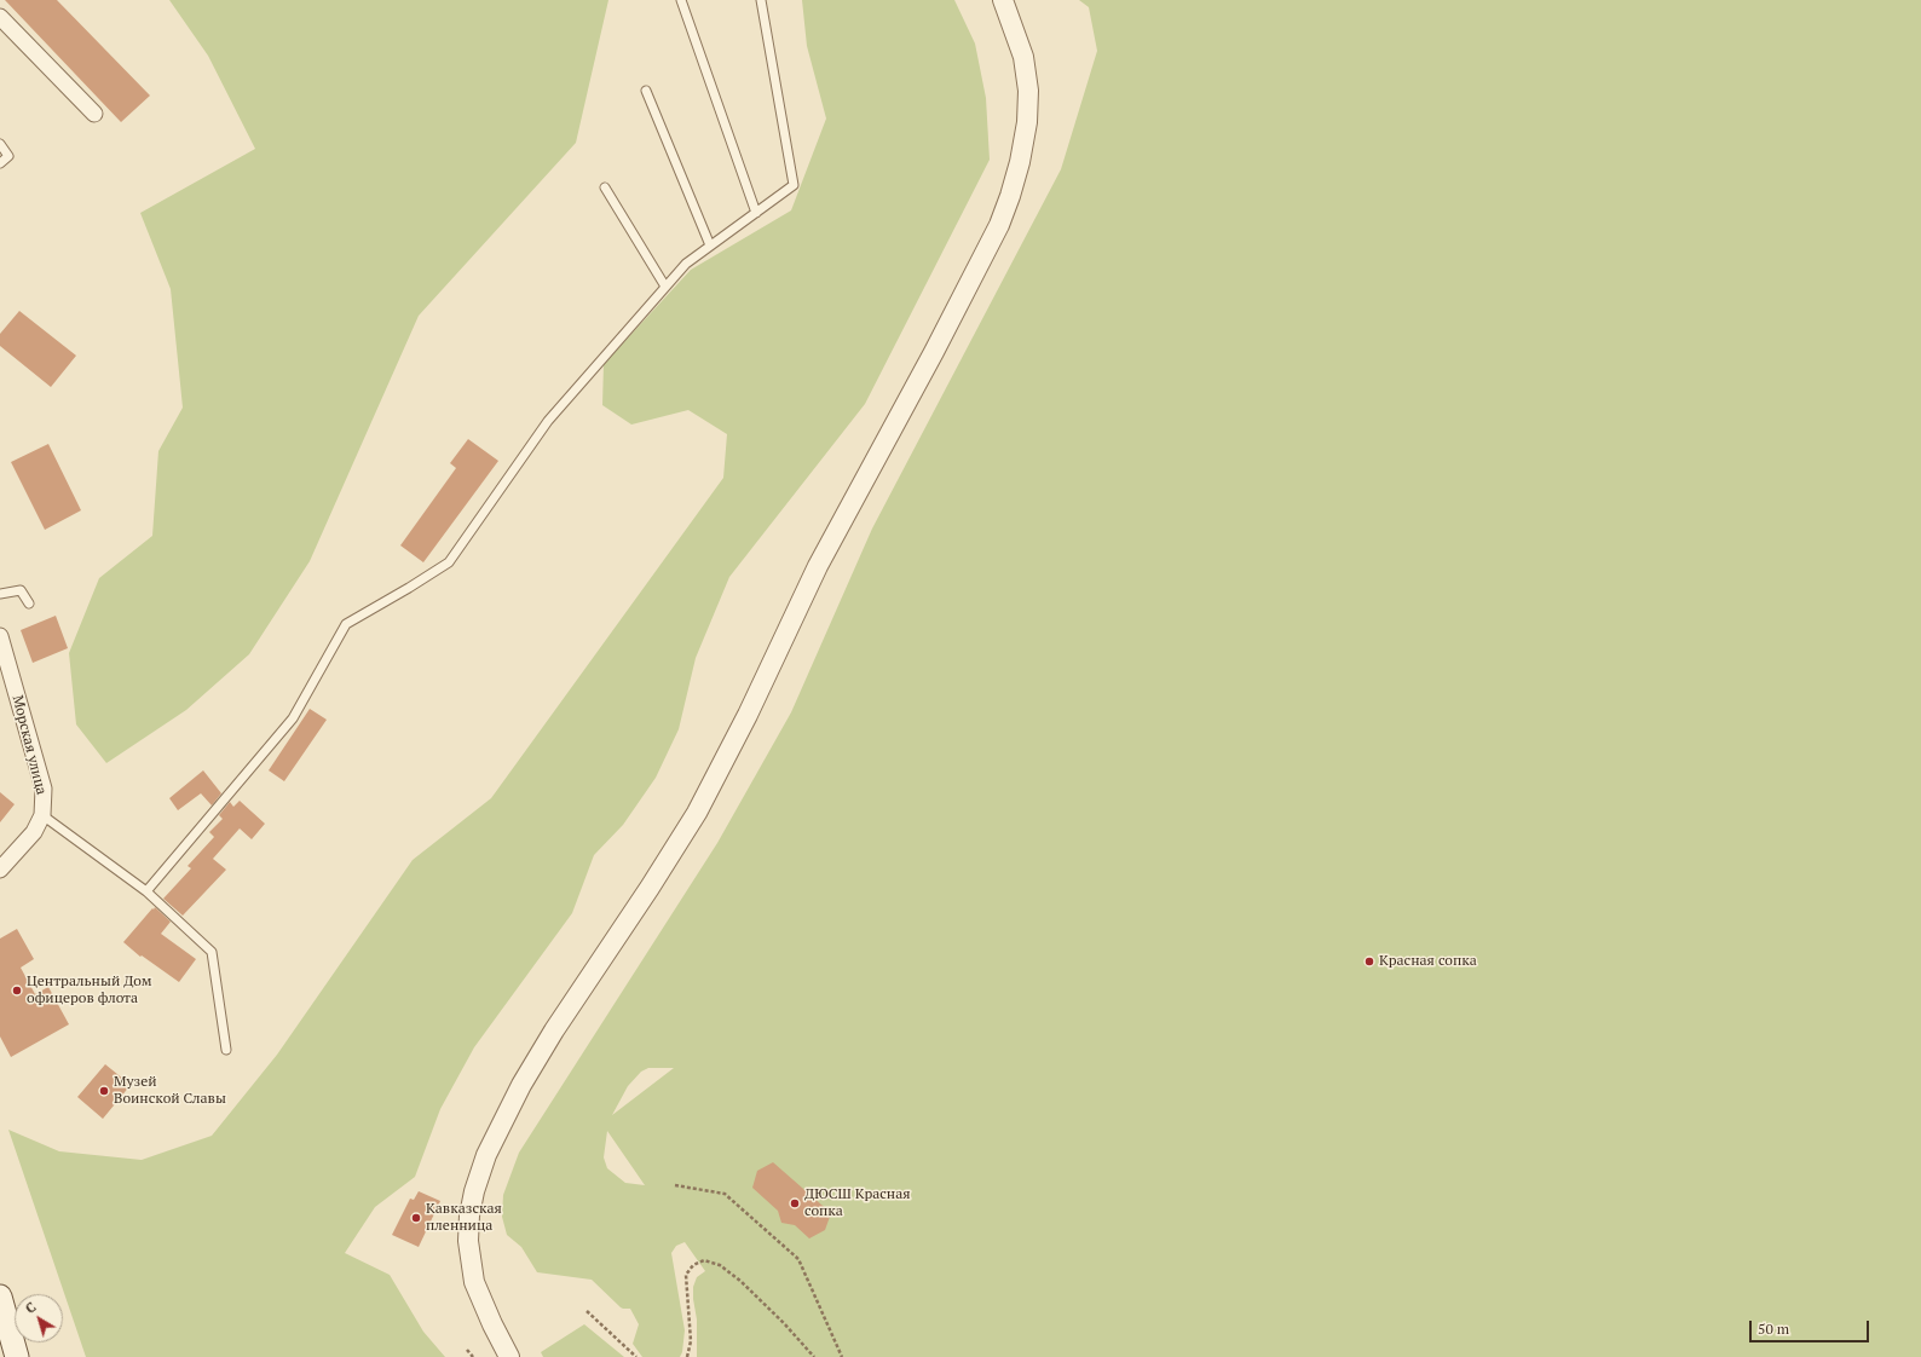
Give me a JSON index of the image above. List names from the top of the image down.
{
  "streets": {
    "street": ["Морская улица"]
  },
  "places": [
    "Красная сопка",
    "Центральный Дом офицеров флота",
    "Музей Воинской Славы",
    "ДЮСШ Красная сопка",
    "Кавказская пленница"
  ],
  "scale_bar": "50 m",
  "north": "top left"
}
